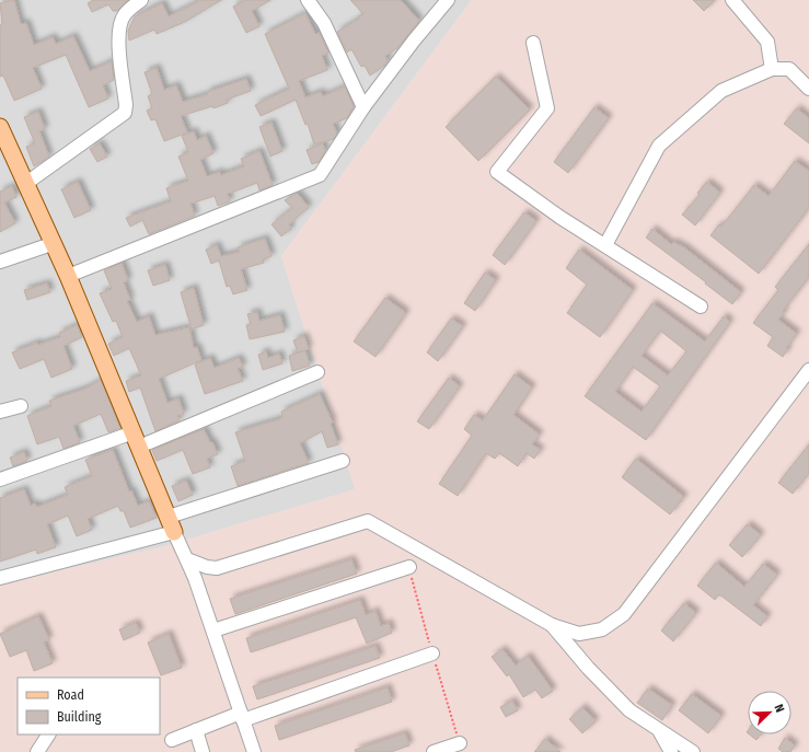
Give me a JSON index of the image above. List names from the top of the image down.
{
  "legend": ["Road", "Building"],
  "north": "top right"
}
